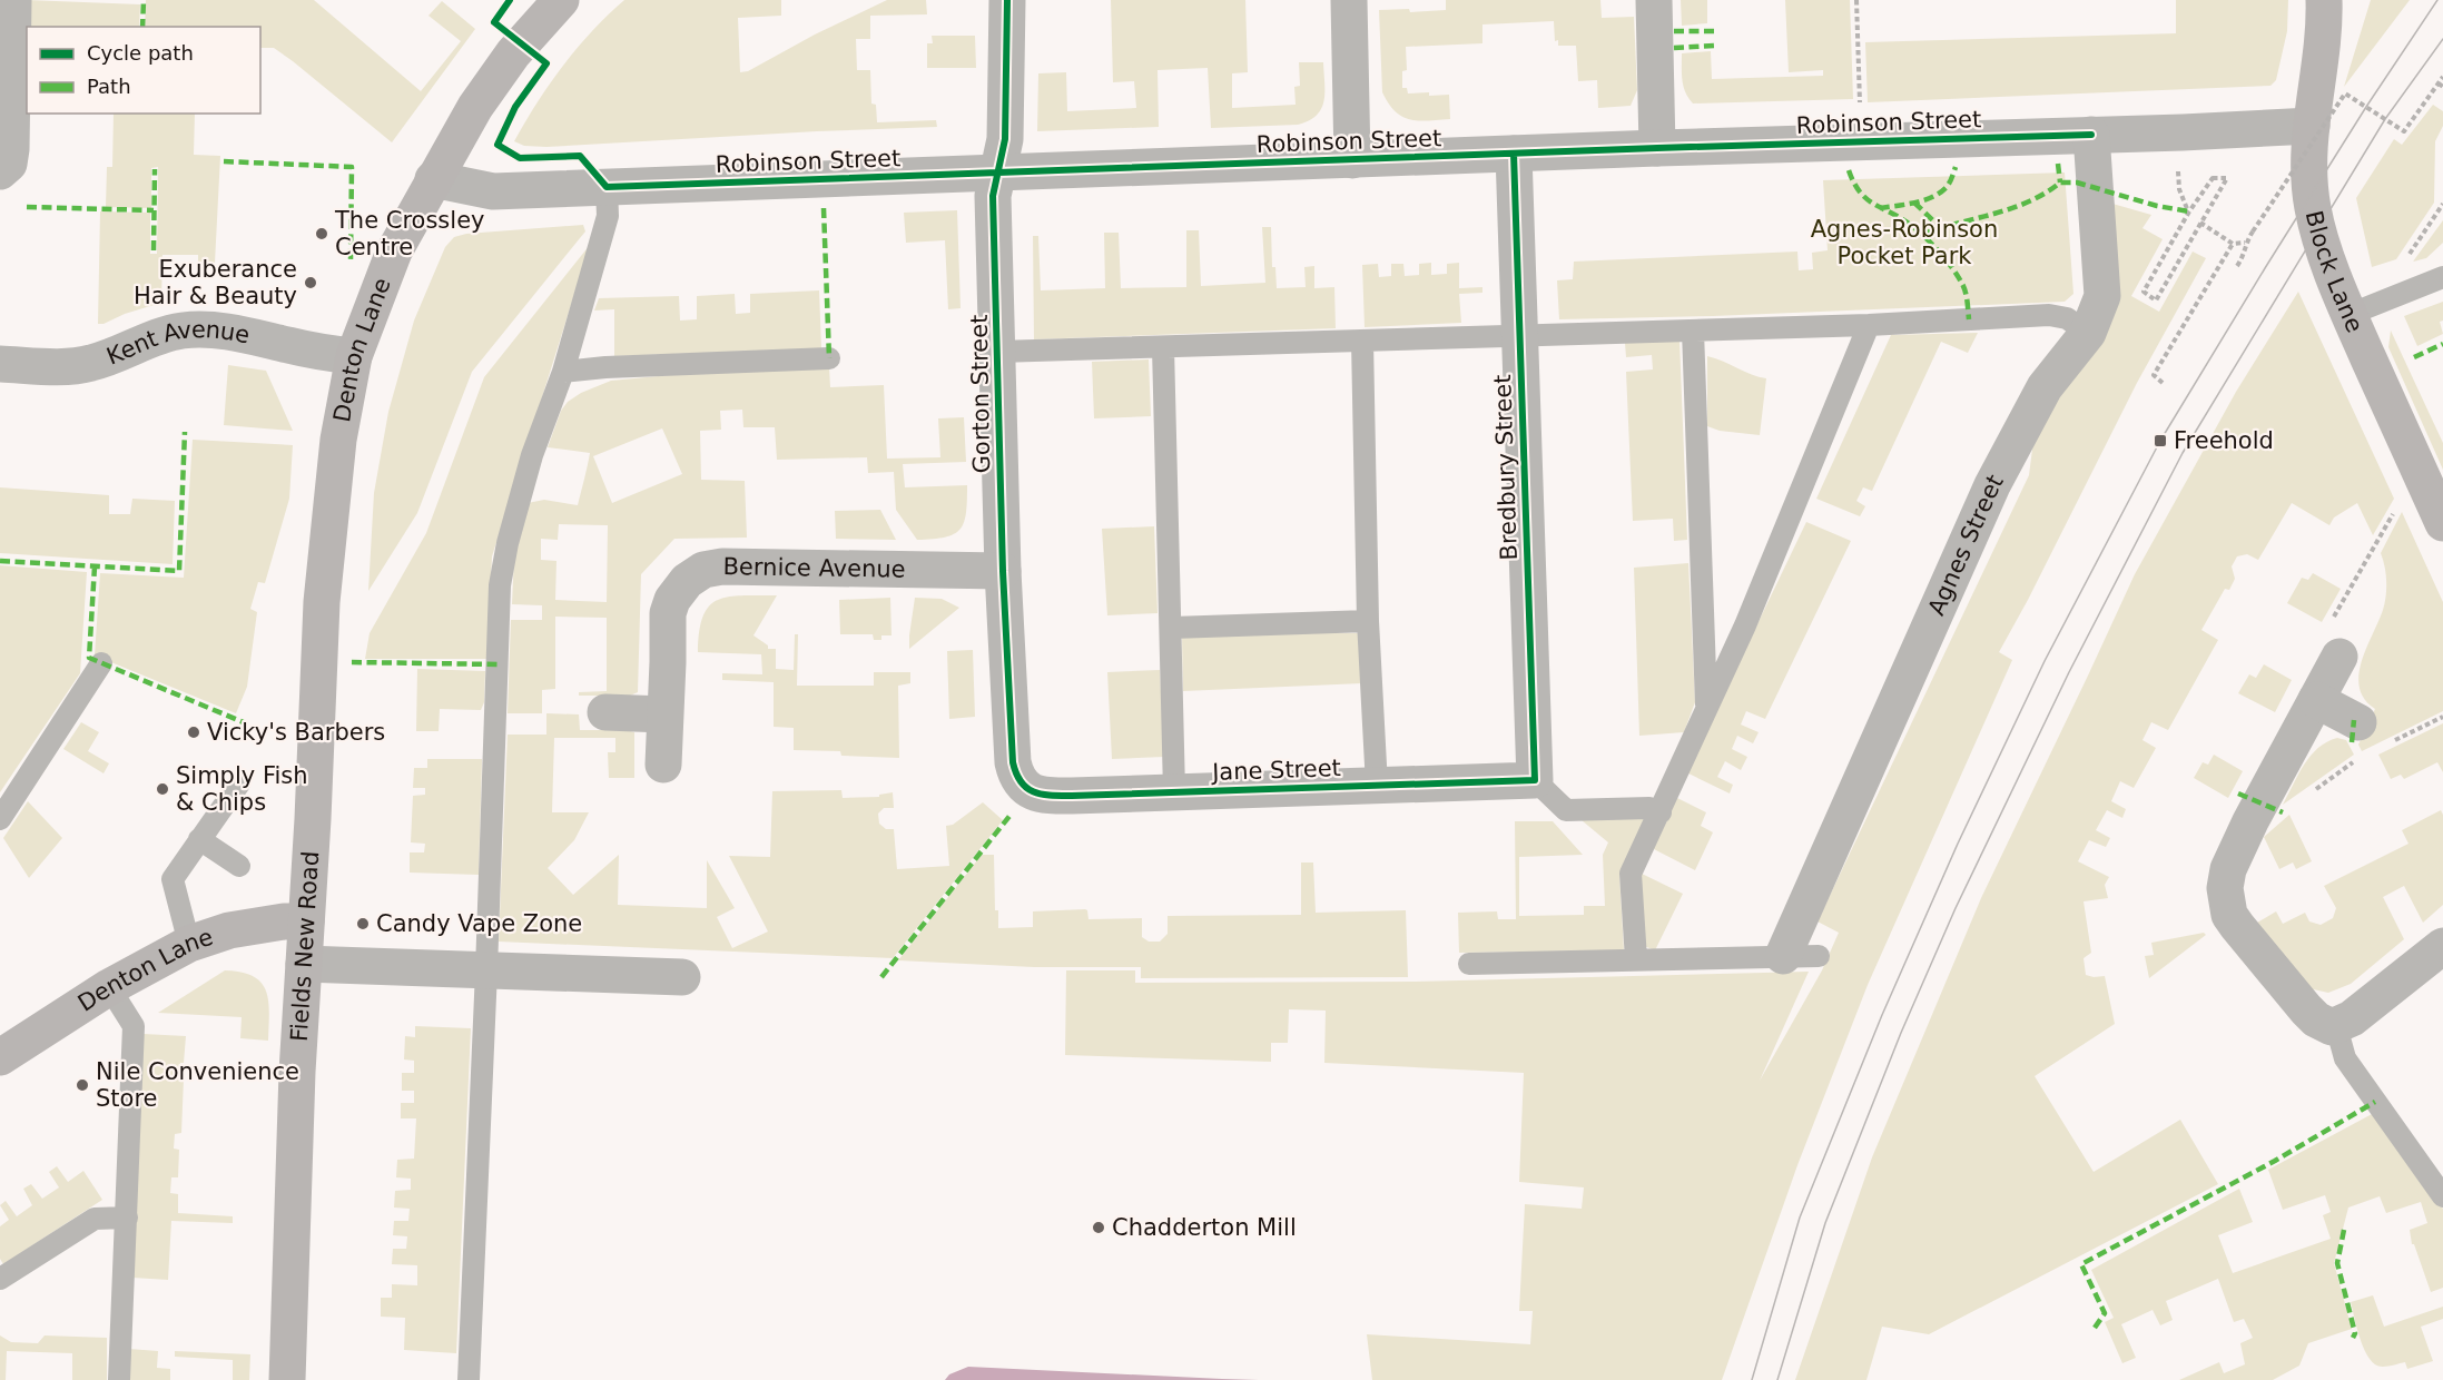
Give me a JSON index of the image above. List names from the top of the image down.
{
  "streets": {
    "street": [
      "Robinson Street",
      "Block Lane",
      "Kent Avenue",
      "Denton Lane",
      "Gorton Street",
      "Bredbury Street",
      "Agnes Street",
      "Bernice Avenue",
      "Jane Street",
      "Fields New Road"
    ]
  },
  "crossings": [
    ["Robinson Street", "Block Lane"],
    ["Robinson Street", "Denton Lane"],
    ["Robinson Street", "Gorton Street"],
    ["Robinson Street", "Bredbury Street"],
    ["Robinson Street", "Agnes Street"],
    ["Kent Avenue", "Denton Lane"],
    ["Denton Lane", "Fields New Road"],
    ["Gorton Street", "Bernice Avenue"],
    ["Gorton Street", "Jane Street"],
    ["Bredbury Street", "Jane Street"]
  ],
  "parks": ["Agnes-Robinson Pocket Park"],
  "places": {
    "other": [
      "The Crossley Centre",
      "Exuberance Hair & Beauty",
      "Vicky's Barbers",
      "Simply Fish & Chips",
      "Candy Vape Zone",
      "Nile Convenience Store",
      "Chadderton Mill"
    ],
    "transit": ["Freehold"]
  },
  "legend": ["Cycle path", "Path"]
}
